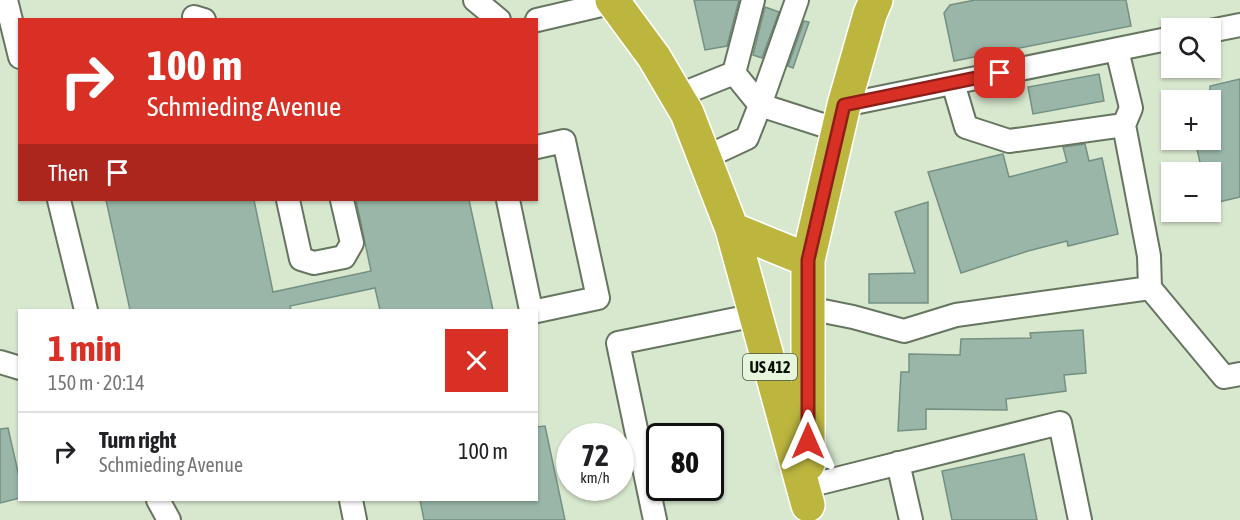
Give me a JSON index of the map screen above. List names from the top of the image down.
{
  "streets": {
    "highway": ["US 412"]
  },
  "page": {
    "map_buttons": ["+", "−"],
    "turn": ["100 m", "Schmieding Avenue"],
    "then": "Then",
    "heading": ["1 min", "150 m · 20:14"],
    "list": [
      {
        "name": "Turn right",
        "note": "Schmieding Avenue",
        "value": "100 m"
      }
    ],
    "speed": "72 km/h",
    "limit": "80"
  }
}
